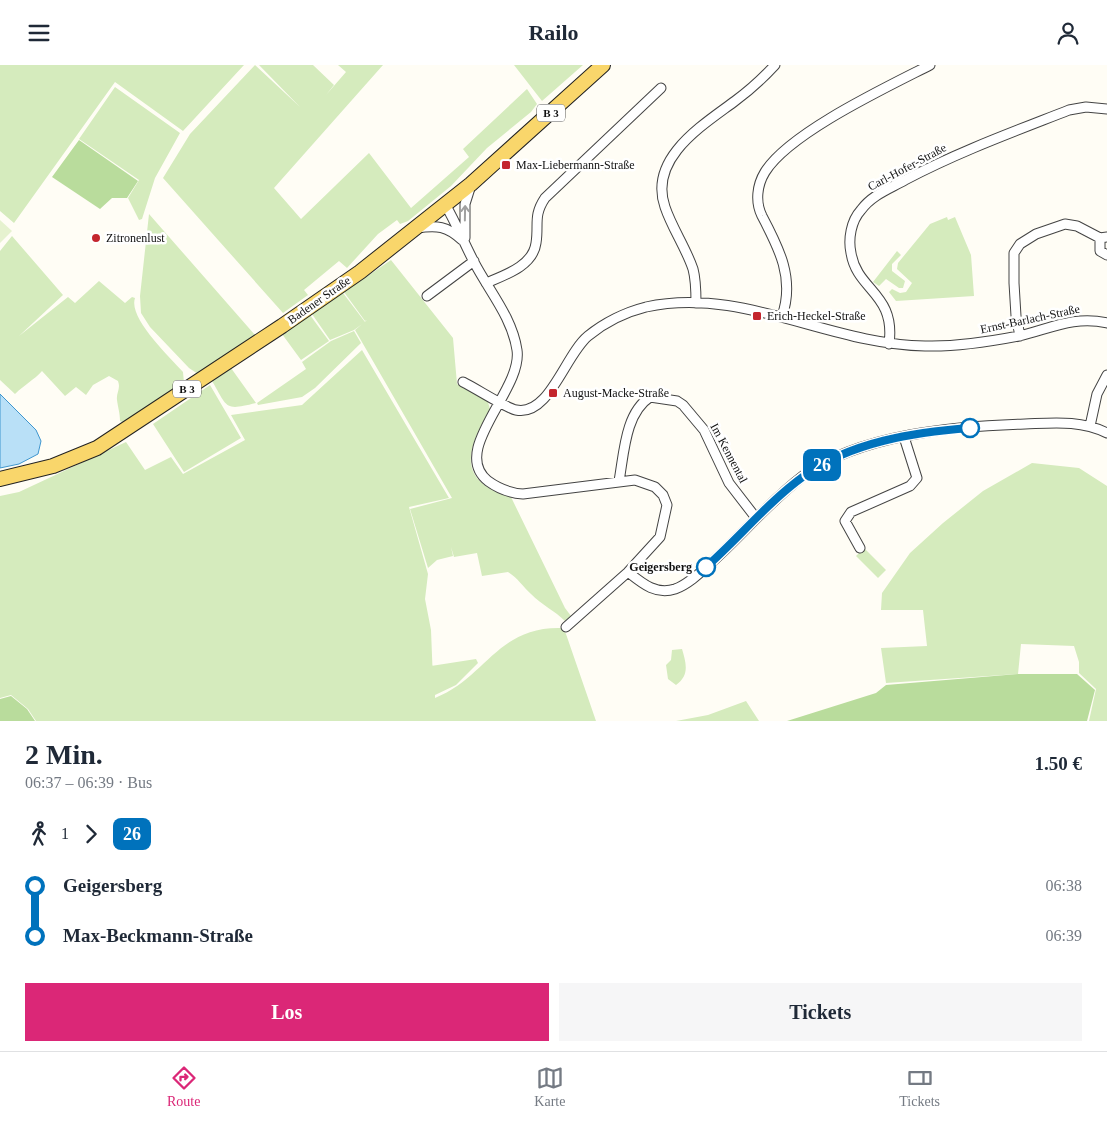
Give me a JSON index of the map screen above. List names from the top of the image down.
{
  "streets": {
    "main road": ["B 3", "Badener Straße"],
    "street": ["Carl-Hofer-Straße", "Ernst-Barlach-Straße", "Im Kennental"]
  },
  "crossings": [
    ["Carl-Hofer-Straße", "Ernst-Barlach-Straße"]
  ],
  "places": {
    "transit": ["Max-Liebermann-Straße", "Erich-Heckel-Straße", "August-Macke-Straße"],
    "other": ["Zitronenlust", "Geigersberg"]
  },
  "lines": ["bus line 26"],
  "page": {
    "header": "Railo",
    "on_map": "26",
    "heading": ["2 Min.", "06:37 – 06:39 · Bus", "1.50 €"],
    "legs": ["1", "26"],
    "list": [
      {
        "name": "Geigersberg",
        "value": "06:38"
      },
      {
        "name": "Max-Beckmann-Straße",
        "value": "06:39"
      }
    ],
    "buttons": ["Los", "Tickets"],
    "tabs": ["Route", "Karte", "Tickets"]
  }
}
